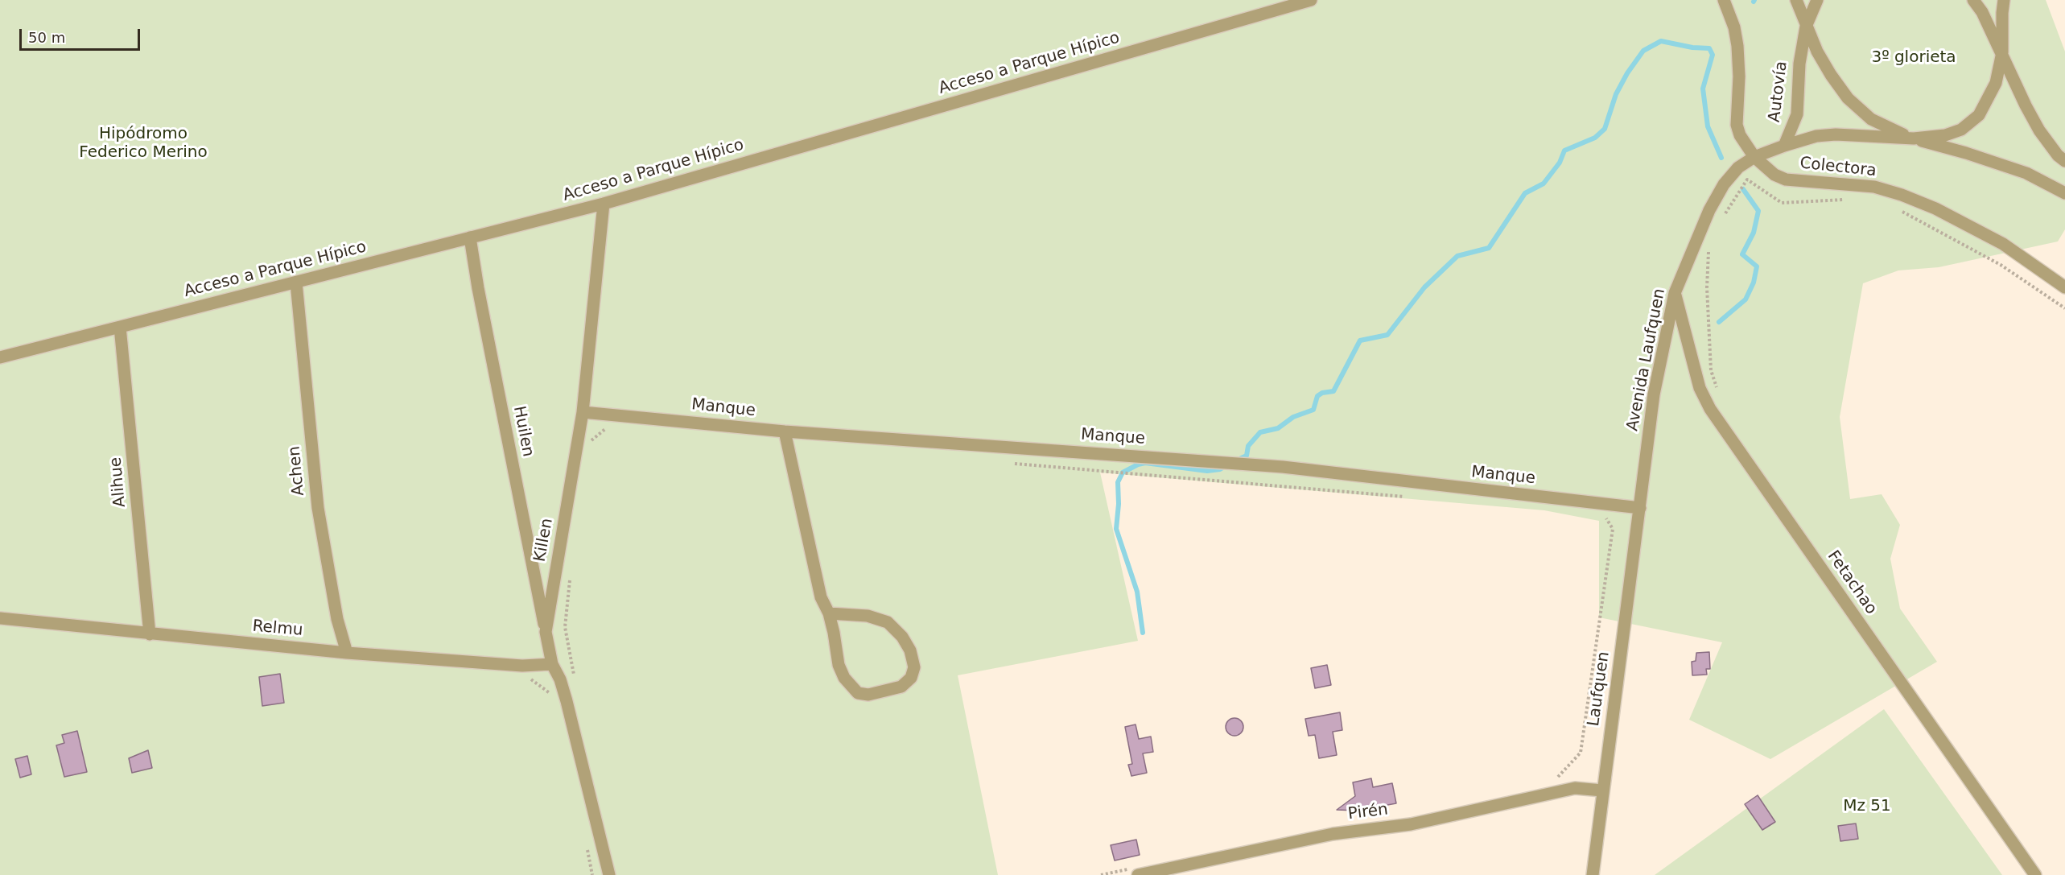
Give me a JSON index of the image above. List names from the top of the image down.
{
  "streets": {
    "street": [
      "Acceso a Parque Hípico",
      "Autovía",
      "Colectora",
      "Avenida Laufquen",
      "Manque",
      "Huilen",
      "Achen",
      "Alihue",
      "Killen",
      "Fetachao",
      "Relmu",
      "Laufquen",
      "Pirén"
    ]
  },
  "crossings": [
    ["Acceso a Parque Hípico", "Huilen"],
    ["Acceso a Parque Hípico", "Achen"],
    ["Acceso a Parque Hípico", "Alihue"],
    ["Acceso a Parque Hípico", "Killen"],
    ["Autovía", "Avenida Laufquen"],
    ["Colectora", "Avenida Laufquen"],
    ["Avenida Laufquen", "Manque"],
    ["Avenida Laufquen", "Fetachao"],
    ["Avenida Laufquen", "Laufquen"],
    ["Manque", "Killen"],
    ["Manque", "Laufquen"],
    ["Huilen", "Killen"],
    ["Achen", "Relmu"],
    ["Alihue", "Relmu"],
    ["Killen", "Relmu"],
    ["Laufquen", "Pirén"]
  ],
  "parks": ["3º glorieta", "Hipódromo Federico Merino", "Mz 51"],
  "scale_bar": "50 m"
}
